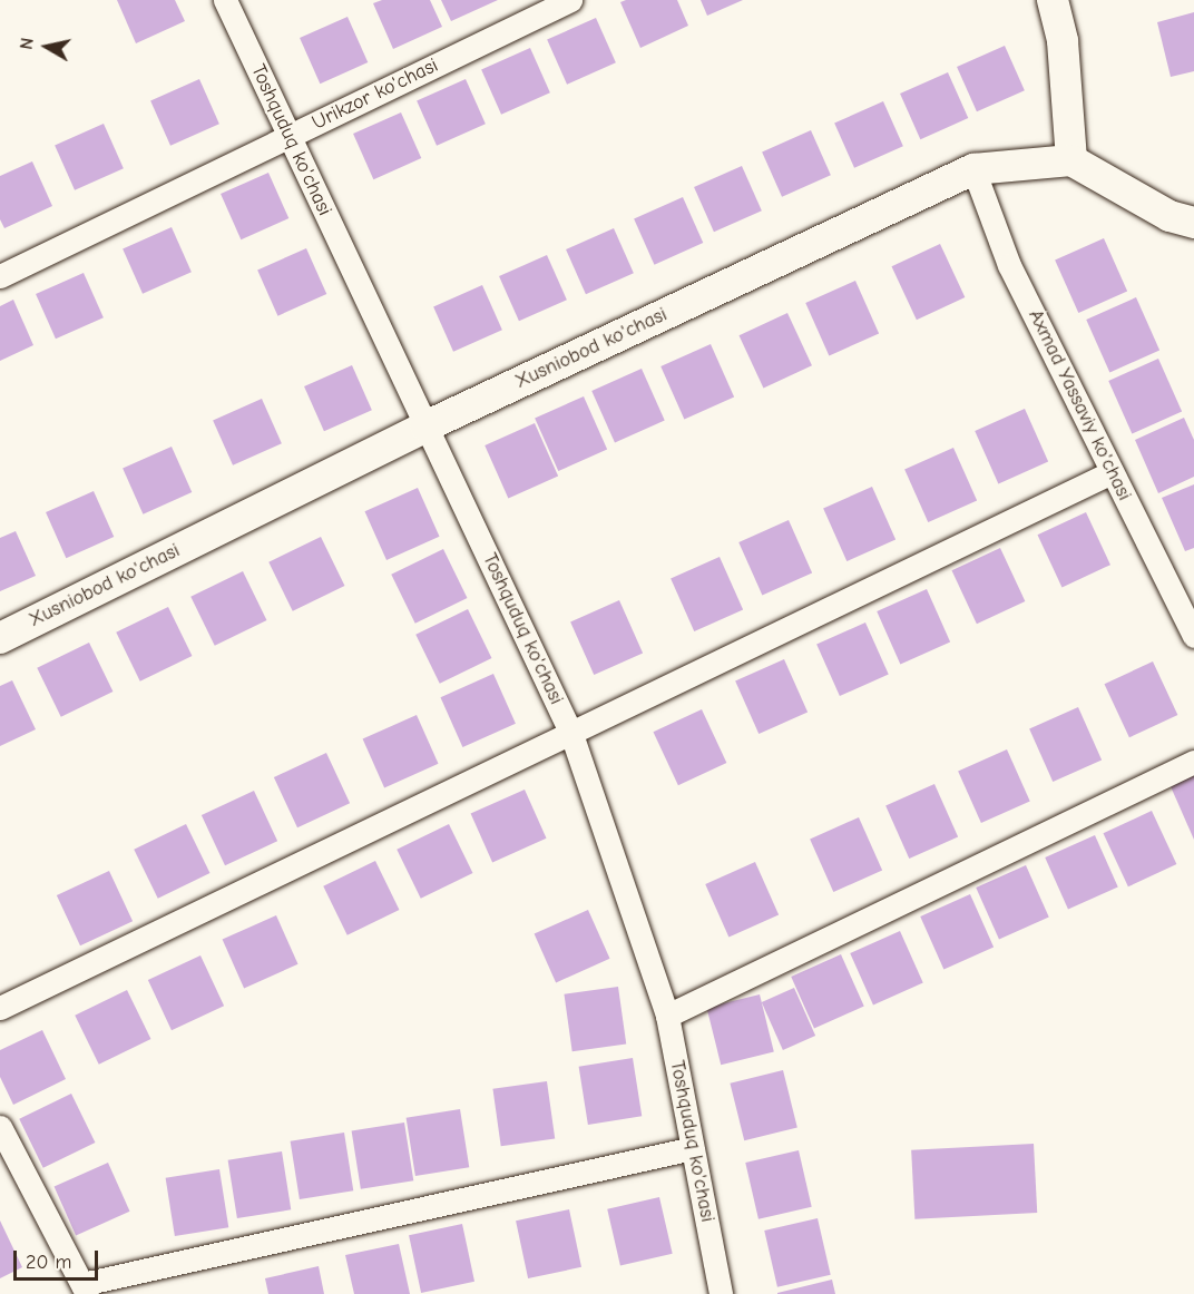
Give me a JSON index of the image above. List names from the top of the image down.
{
  "streets": {
    "street": [
      "Urikzor ko'chasi",
      "Toshquduq ko'chasi",
      "Xusniobod ko'chasi",
      "Axmad Yassaviy ko'chasi"
    ]
  },
  "crossings": [
    ["Urikzor ko'chasi", "Toshquduq ko'chasi"],
    ["Toshquduq ko'chasi", "Xusniobod ko'chasi"],
    ["Xusniobod ko'chasi", "Axmad Yassaviy ko'chasi"]
  ],
  "scale_bar": "20 m",
  "north": "left"
}
